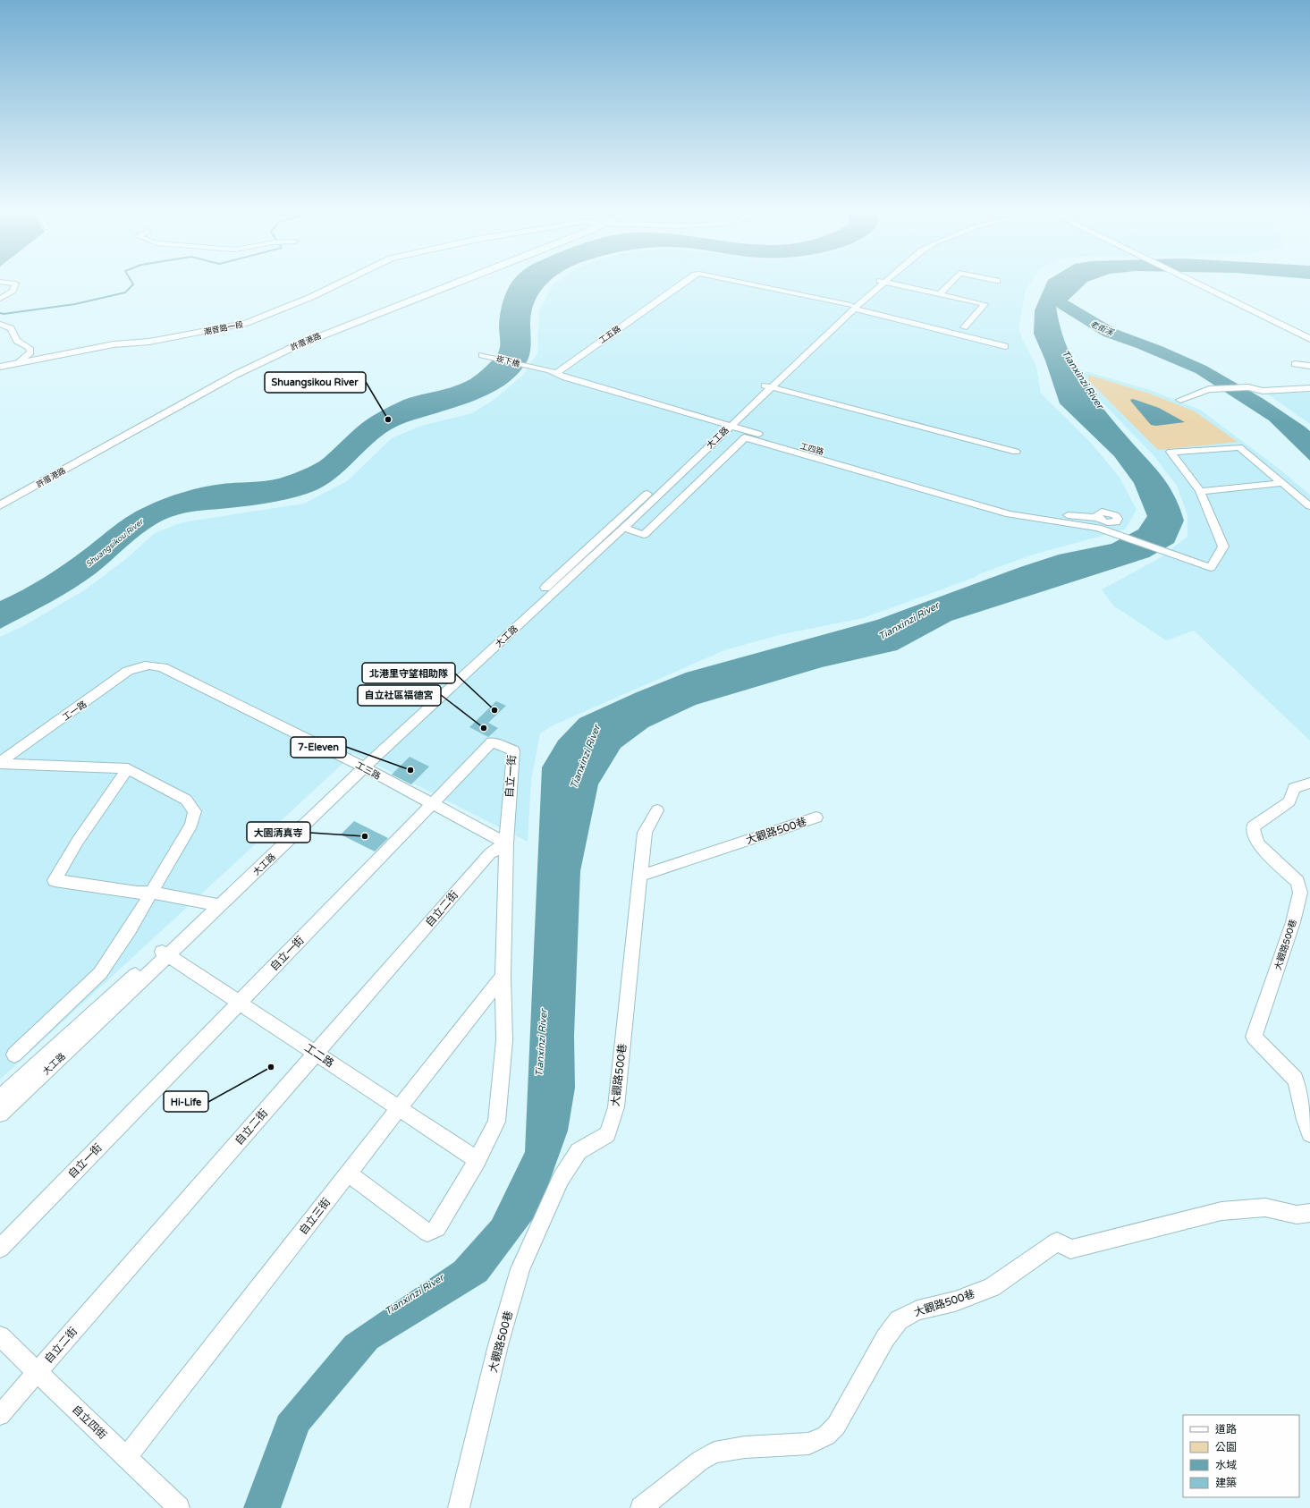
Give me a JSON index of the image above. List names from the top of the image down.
{
  "streets": {
    "street": [
      "潮音路一段",
      "工五路",
      "許厝港路",
      "崁下橋",
      "大工路",
      "工四路",
      "工一路",
      "工三路",
      "自立一街",
      "大觀路500巷",
      "自立二街",
      "工二路",
      "自立三街",
      "自立四街"
    ]
  },
  "crossings": [
    ["工五路", "大工路"],
    ["工五路", "工四路"],
    ["崁下橋", "工四路"],
    ["大工路", "工四路"],
    ["大工路", "工三路"],
    ["大工路", "工二路"],
    ["工一路", "工三路"],
    ["工三路", "自立一街"],
    ["工三路", "自立二街"],
    ["自立一街", "自立二街"],
    ["自立一街", "工二路"],
    ["自立二街", "工二路"],
    ["自立二街", "自立四街"],
    ["工二路", "自立三街"],
    ["自立三街", "自立四街"]
  ],
  "water": ["老街溪", "Tianxinzi River", "Shuangsikou River"],
  "places": [
    "Shuangsikou River",
    "北港里守望相助隊",
    "自立社區福德宮",
    "7-Eleven",
    "大園清真寺",
    "Hi-Life"
  ],
  "legend": [
    "道路",
    "公園",
    "水域",
    "建築"
  ]
}
